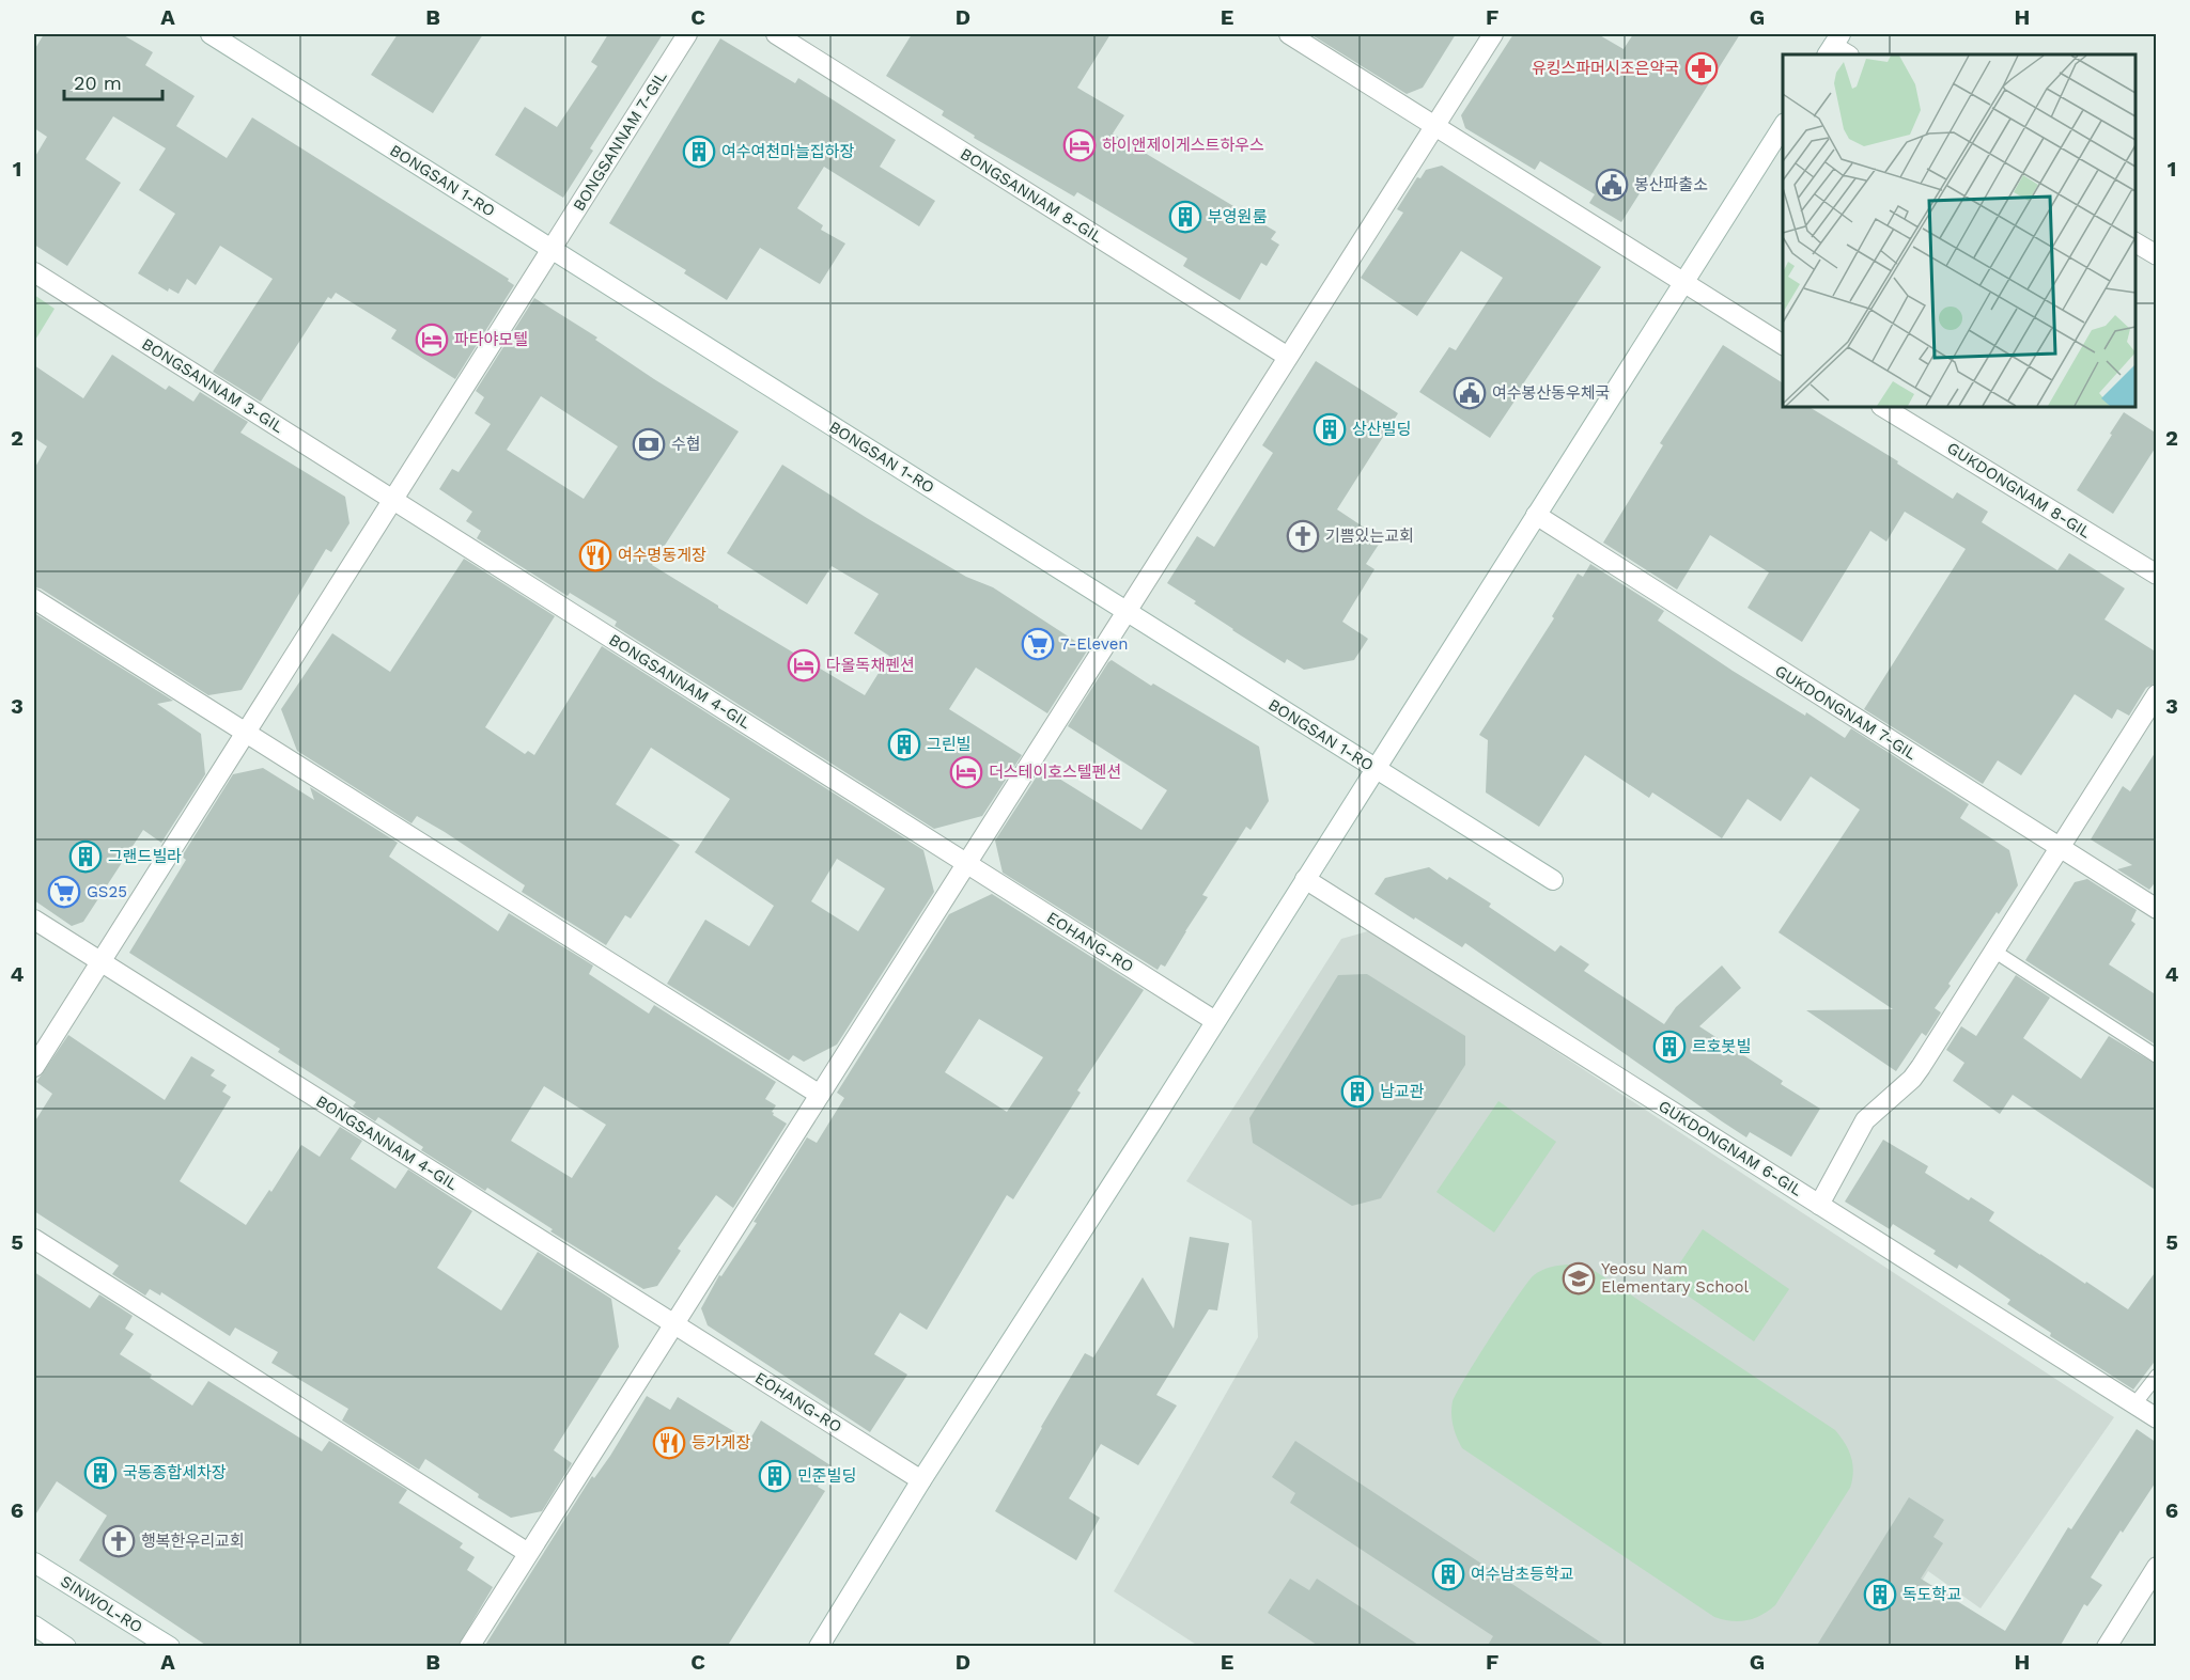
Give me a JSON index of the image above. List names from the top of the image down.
{
  "streets": {
    "street": [
      "BONGSANNAM 7-GIL",
      "BONGSAN 1-RO",
      "BONGSANNAM 8-GIL",
      "BONGSANNAM 3-GIL",
      "GUKDONGNAM 8-GIL",
      "BONGSANNAM 4-GIL",
      "GUKDONGNAM 7-GIL",
      "EOHANG-RO",
      "GUKDONGNAM 6-GIL",
      "SINWOL-RO"
    ]
  },
  "crossings": [
    ["BONGSANNAM 7-GIL", "BONGSAN 1-RO"],
    ["BONGSANNAM 3-GIL", "BONGSANNAM 4-GIL"],
    ["BONGSANNAM 4-GIL", "EOHANG-RO"]
  ],
  "places": {
    "pharmacy": ["유킹스파머시조은약국"],
    "hotel": [
      "하이앤제이게스트하우스",
      "파타야모텔",
      "다올독채펜션",
      "더스테이호스텔펜션"
    ],
    "building": [
      "여수여천마늘집하장",
      "부영원룸",
      "상산빌딩",
      "그린빌",
      "그랜드빌라",
      "르호봇빌",
      "남교관",
      "국동종합세차장",
      "민준빌딩",
      "여수남초등학교",
      "독도학교"
    ],
    "public building": ["봉산파출소", "여수봉산동우체국"],
    "bank": ["수협"],
    "church": ["기쁨있는교회", "행복한우리교회"],
    "restaurant": ["여수명동게장", "등가게장"],
    "supermarket": ["7-Eleven", "GS25"],
    "school or university": ["Yeosu Nam Elementary School"]
  },
  "scale_bar": "20 m",
  "grid": {
    "columns": [
      "A",
      "B",
      "C",
      "D",
      "E",
      "F",
      "G",
      "H"
    ],
    "rows": [
      "1",
      "2",
      "3",
      "4",
      "5",
      "6"
    ]
  }
}
